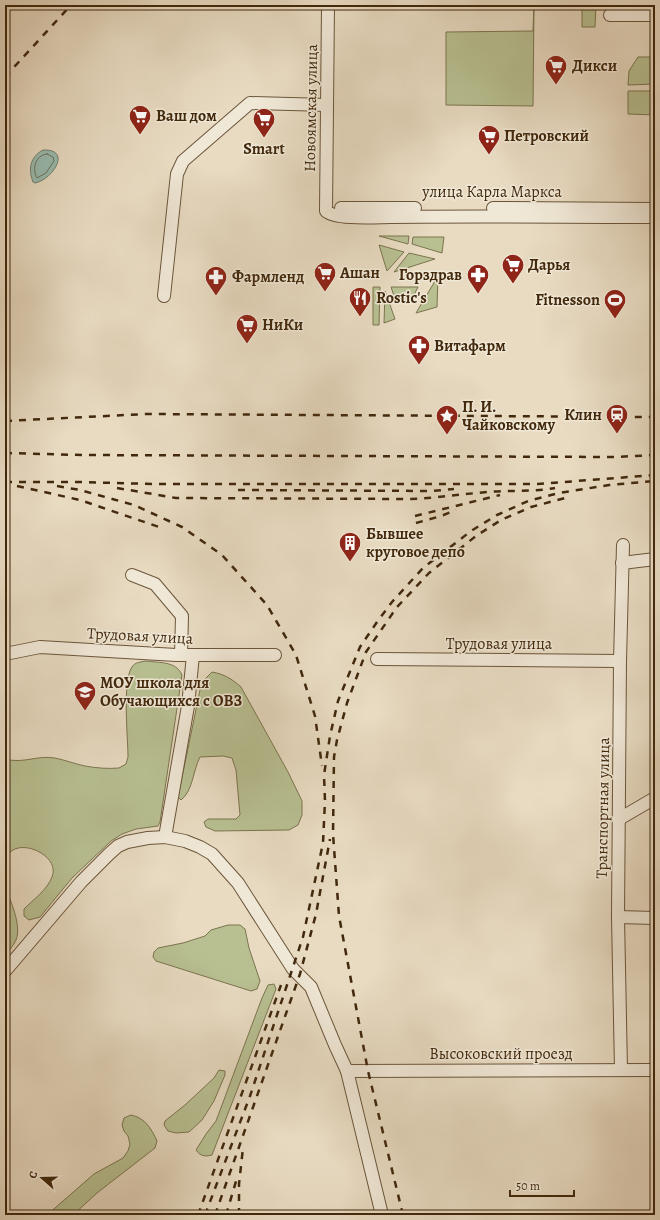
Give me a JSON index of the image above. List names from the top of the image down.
{
  "streets": {
    "street": [
      "Новоямская улица",
      "улица Карла Маркса",
      "Трудовая улица",
      "Транспортная улица",
      "Высоковский проезд"
    ]
  },
  "crossings": [
    ["Новоямская улица", "улица Карла Маркса"],
    ["Трудовая улица", "Транспортная улица"],
    ["Транспортная улица", "Высоковский проезд"]
  ],
  "places": {
    "supermarket": [
      "Дикси",
      "Ваш дом",
      "Smart",
      "Петровский",
      "Дарья",
      "Ашан",
      "НиКи"
    ],
    "pharmacy": ["Горздрав", "Фармленд", "Витафарм"],
    "restaurant": ["Rostic's"],
    "sports": ["Fitnesson"],
    "station": ["Клин"],
    "place": ["П. И. Чайковскому"],
    "building": ["Бывшее круговое депо"],
    "school or university": ["МОУ школа для Обучающихся с ОВЗ"]
  },
  "scale_bar": "50 m",
  "north": "left"
}
